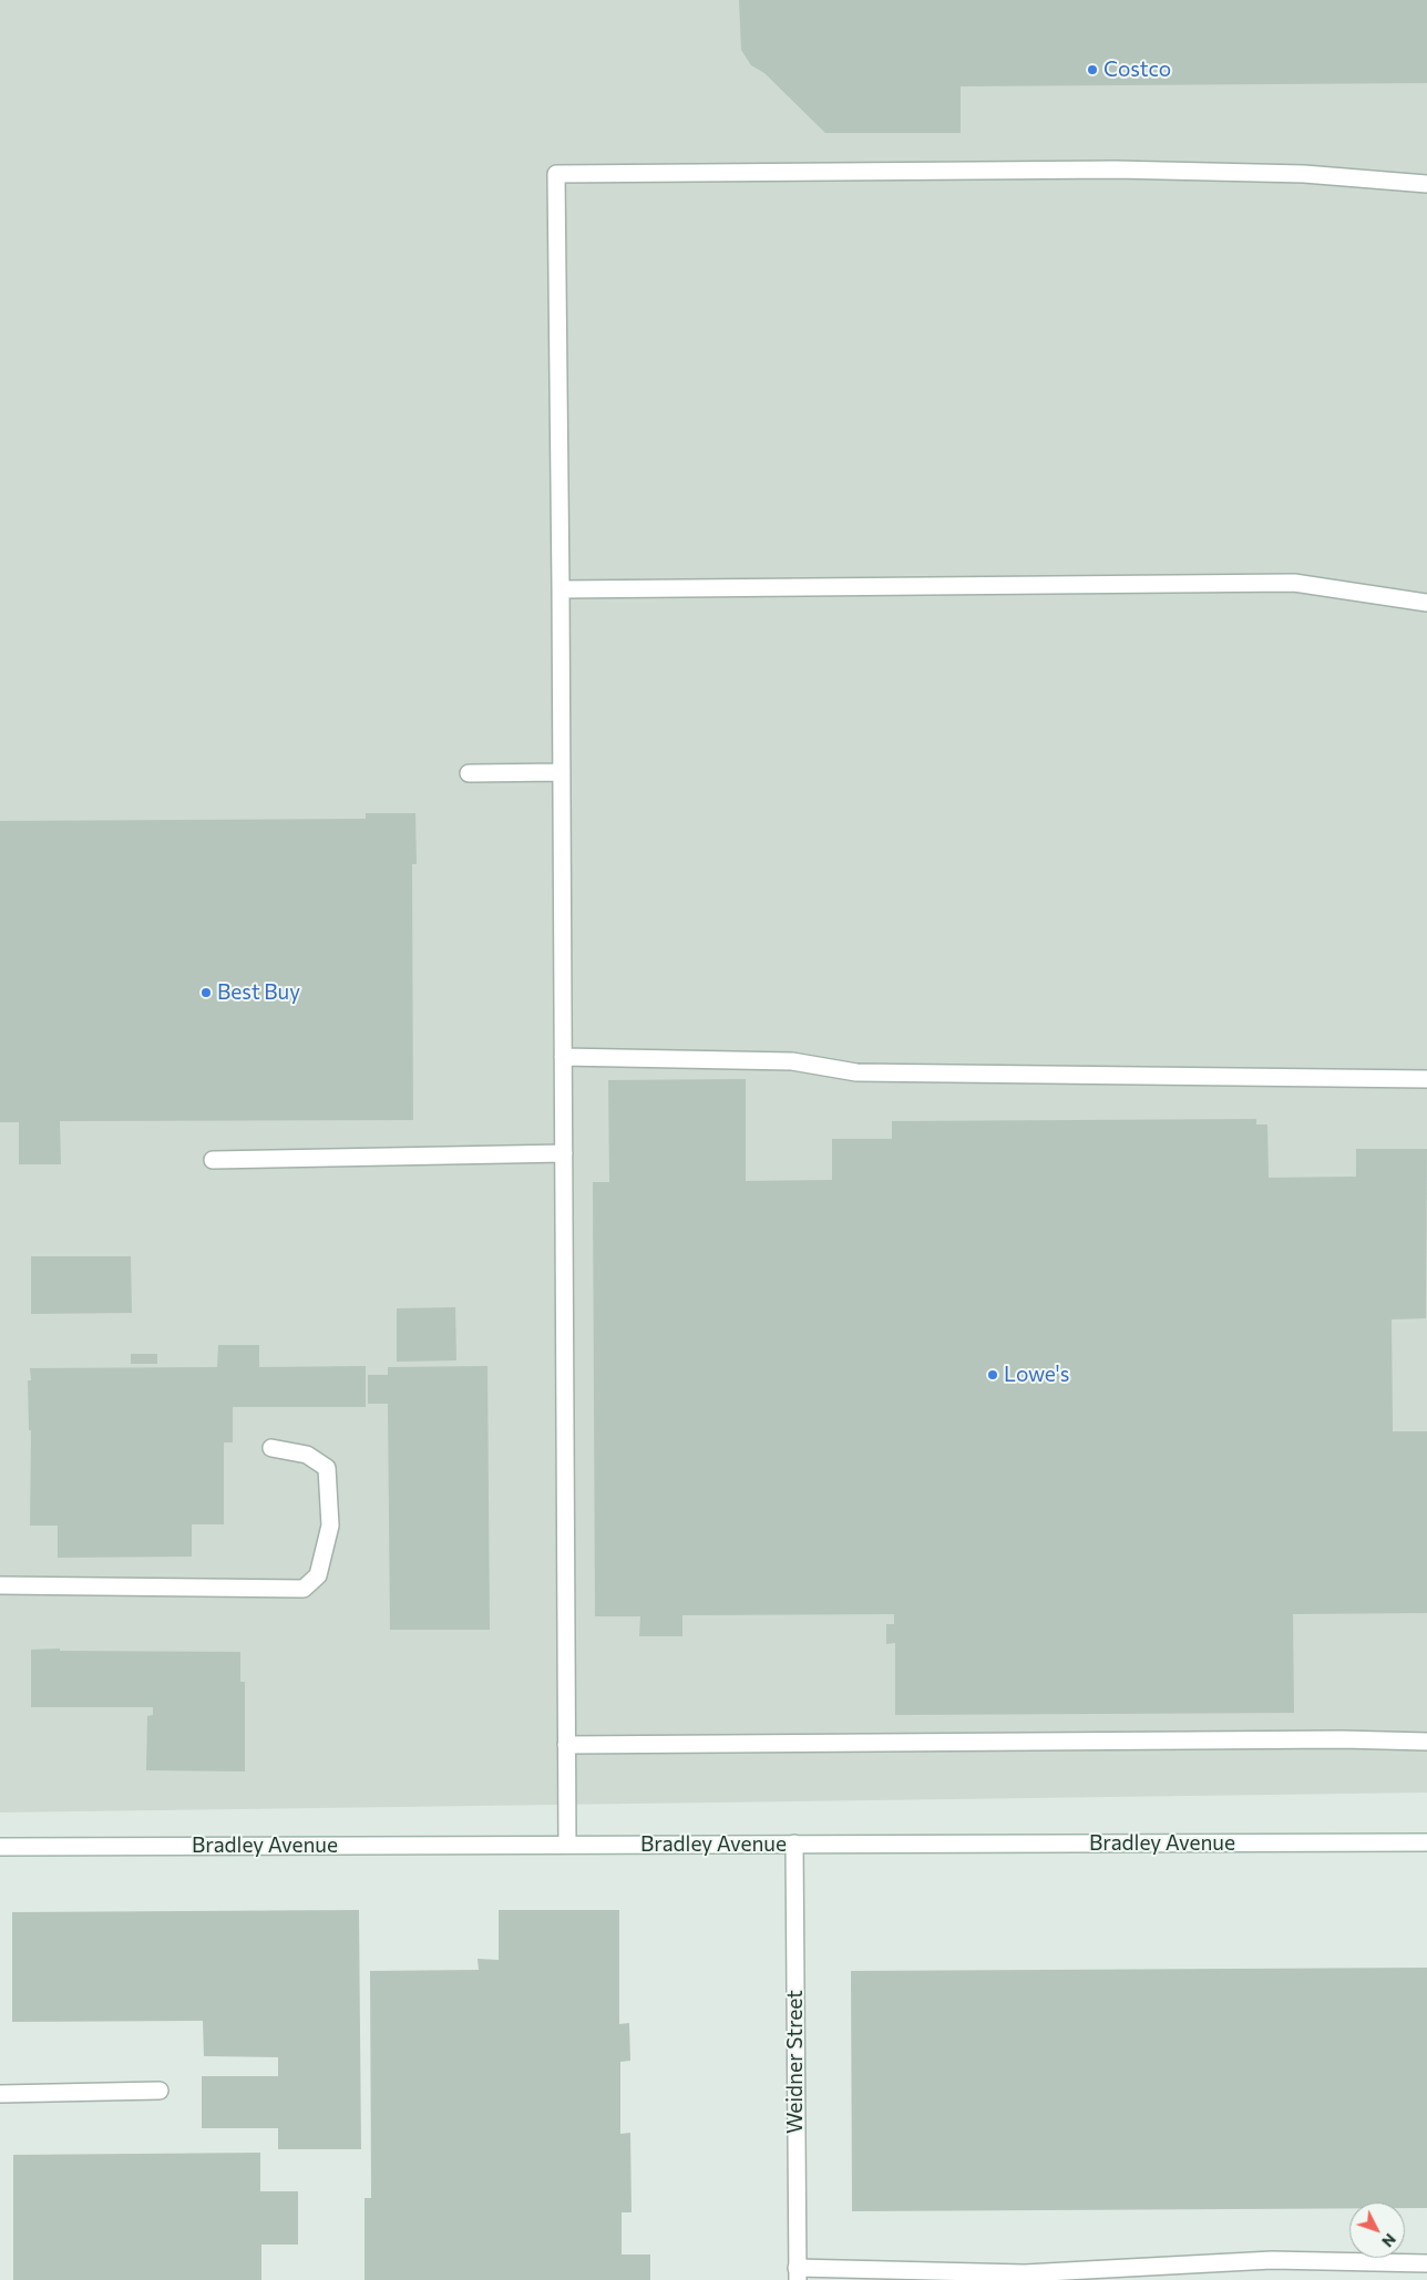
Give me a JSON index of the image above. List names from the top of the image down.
{
  "streets": {
    "street": ["Bradley Avenue", "Weidner Street"]
  },
  "crossings": [
    ["Bradley Avenue", "Weidner Street"]
  ],
  "places": ["Costco", "Best Buy", "Lowe's"],
  "north": "bottom right"
}
